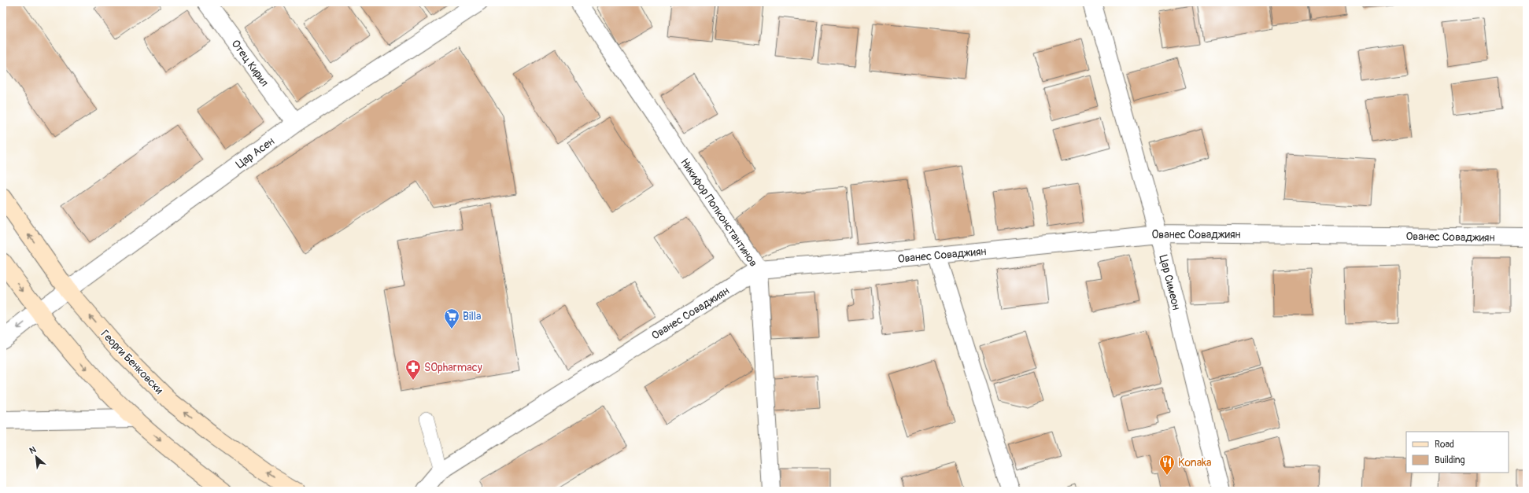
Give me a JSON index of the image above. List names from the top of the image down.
{
  "streets": {
    "street": [
      "Отец Кирил",
      "Цар Асен",
      "Никифор Попконстантинов",
      "Ованес Соваджиян",
      "Цар Симеон",
      "Георги Бенковски"
    ]
  },
  "crossings": [
    ["Отец Кирил", "Цар Асен"],
    ["Цар Асен", "Георги Бенковски"],
    ["Никифор Попконстантинов", "Ованес Соваджиян"],
    ["Ованес Соваджиян", "Цар Симеон"]
  ],
  "places": {
    "supermarket": ["Billa"],
    "pharmacy": ["SOpharmacy"],
    "restaurant": ["Konaka"]
  },
  "legend": ["Road", "Building"],
  "north": "top left"
}
